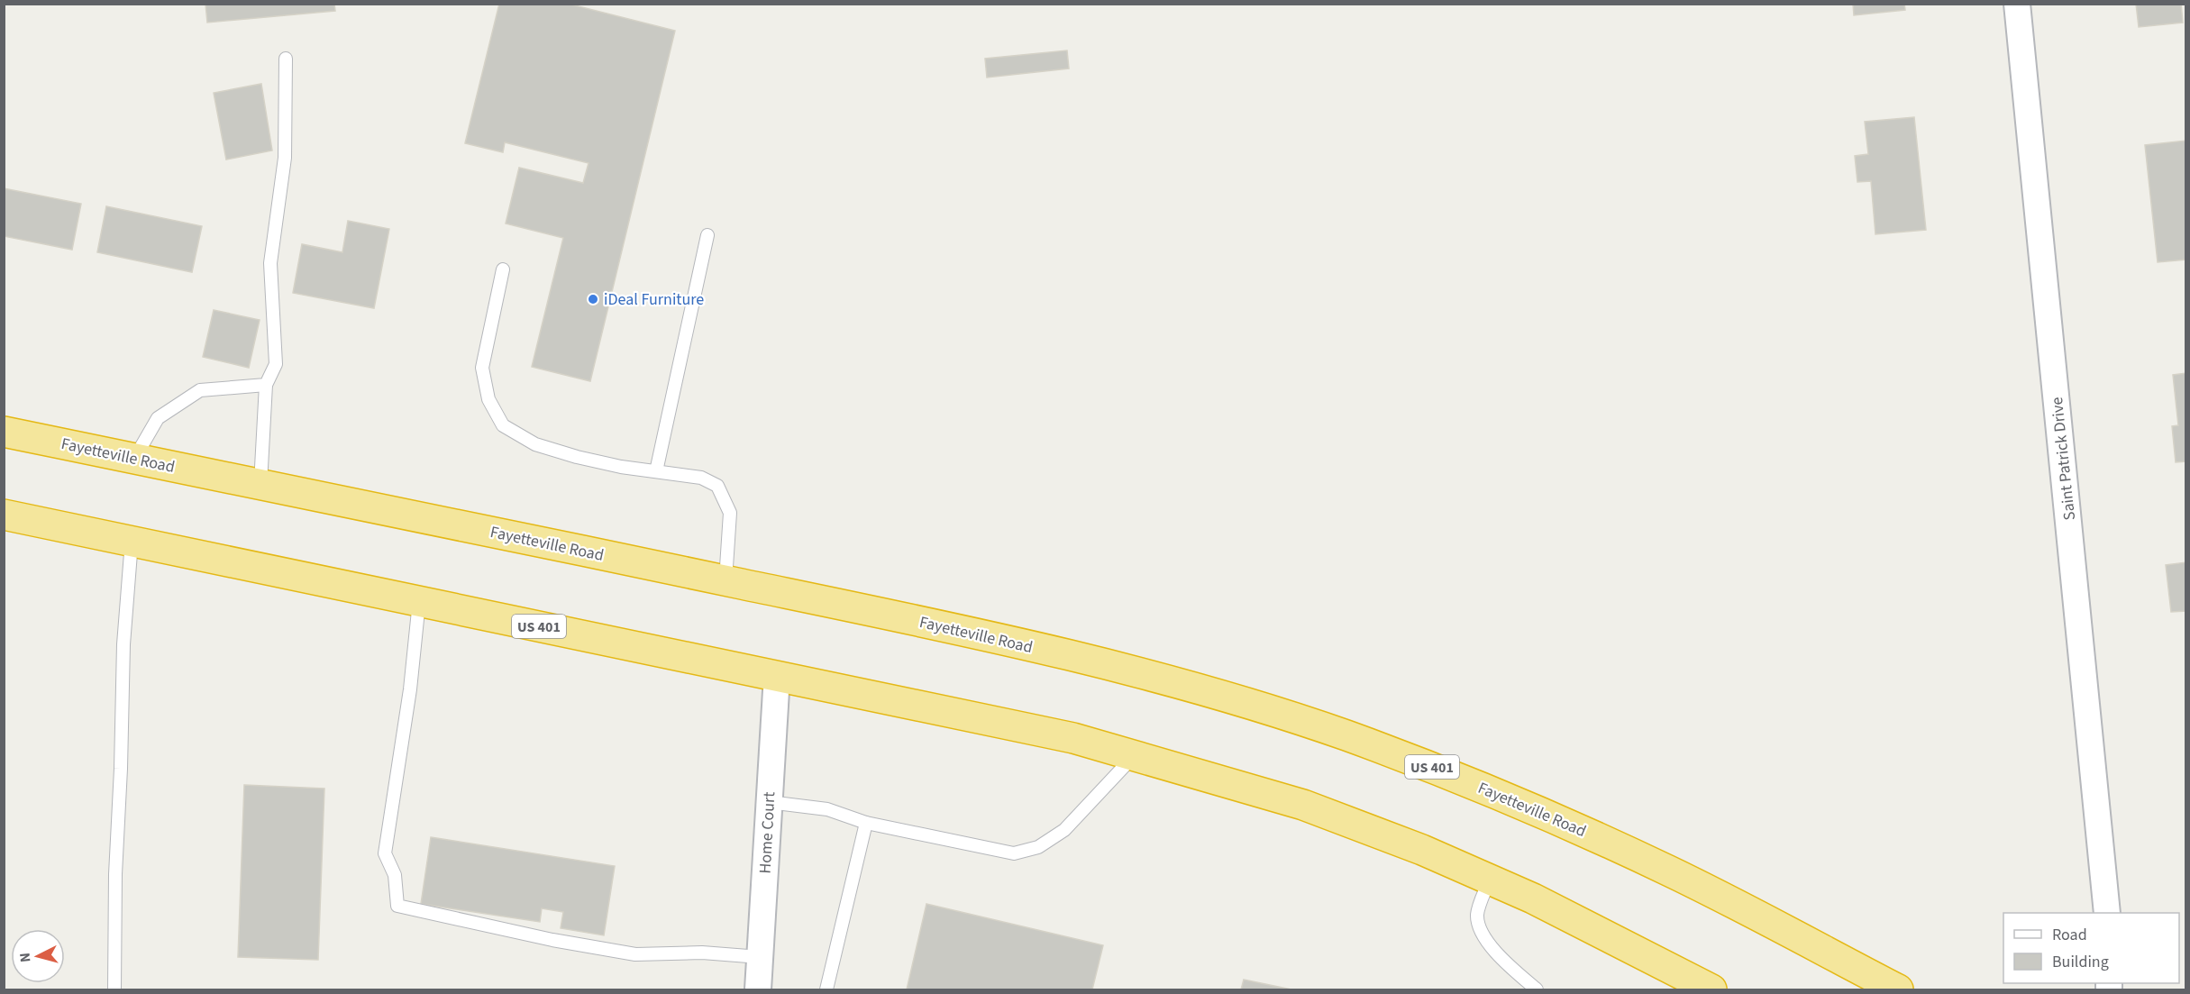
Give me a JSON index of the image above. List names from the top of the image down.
{
  "streets": {
    "highway": ["Fayetteville Road", "US 401"],
    "street": ["Saint Patrick Drive", "Home Court"]
  },
  "crossings": [
    ["US 401", "Home Court"]
  ],
  "places": ["iDeal Furniture"],
  "legend": ["Road", "Building"],
  "north": "left"
}
